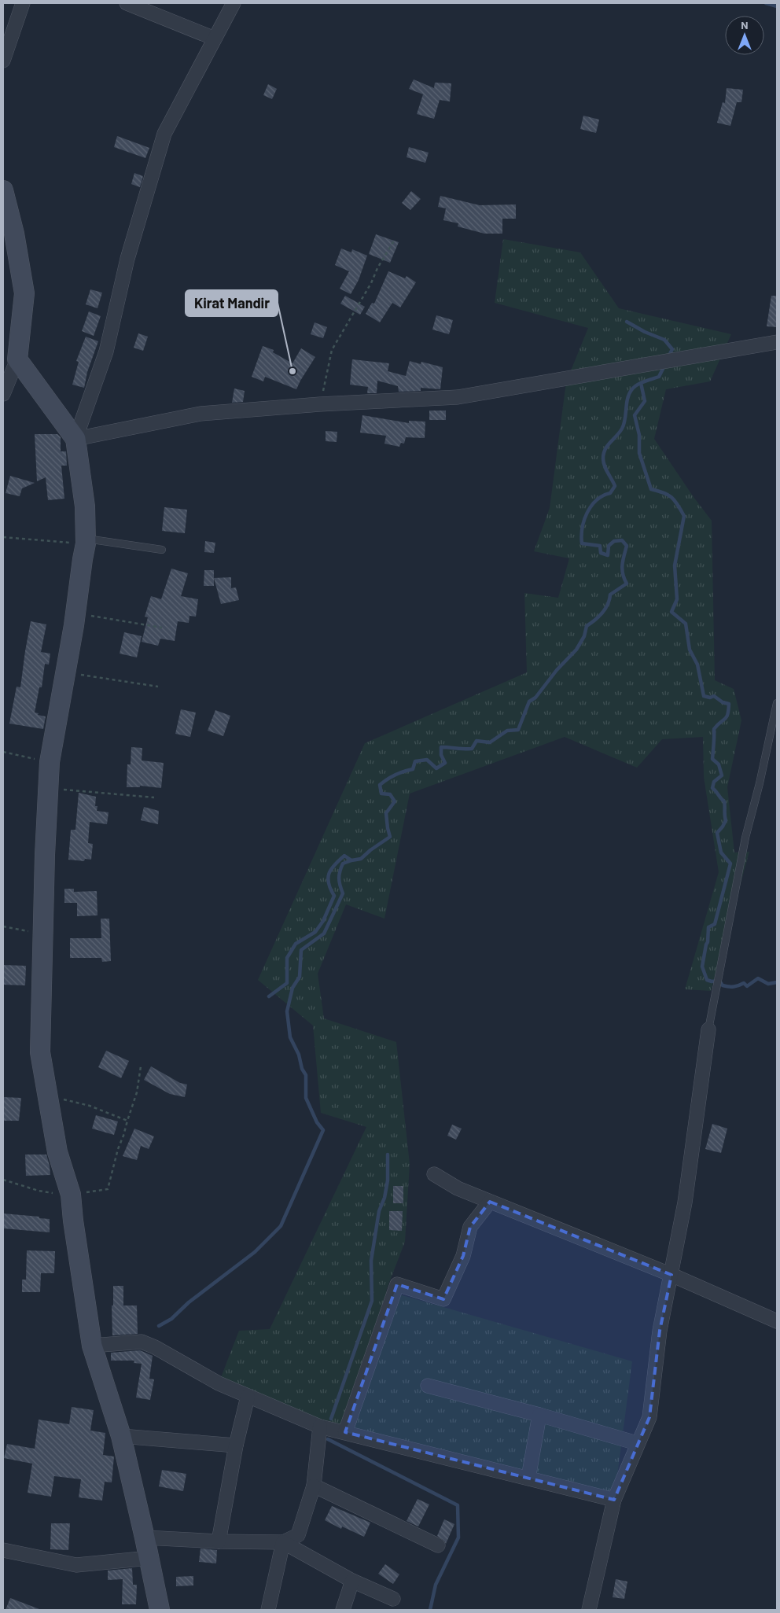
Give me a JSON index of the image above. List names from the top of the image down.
{
  "places": ["Kirat Mandir"],
  "north": "top"
}
